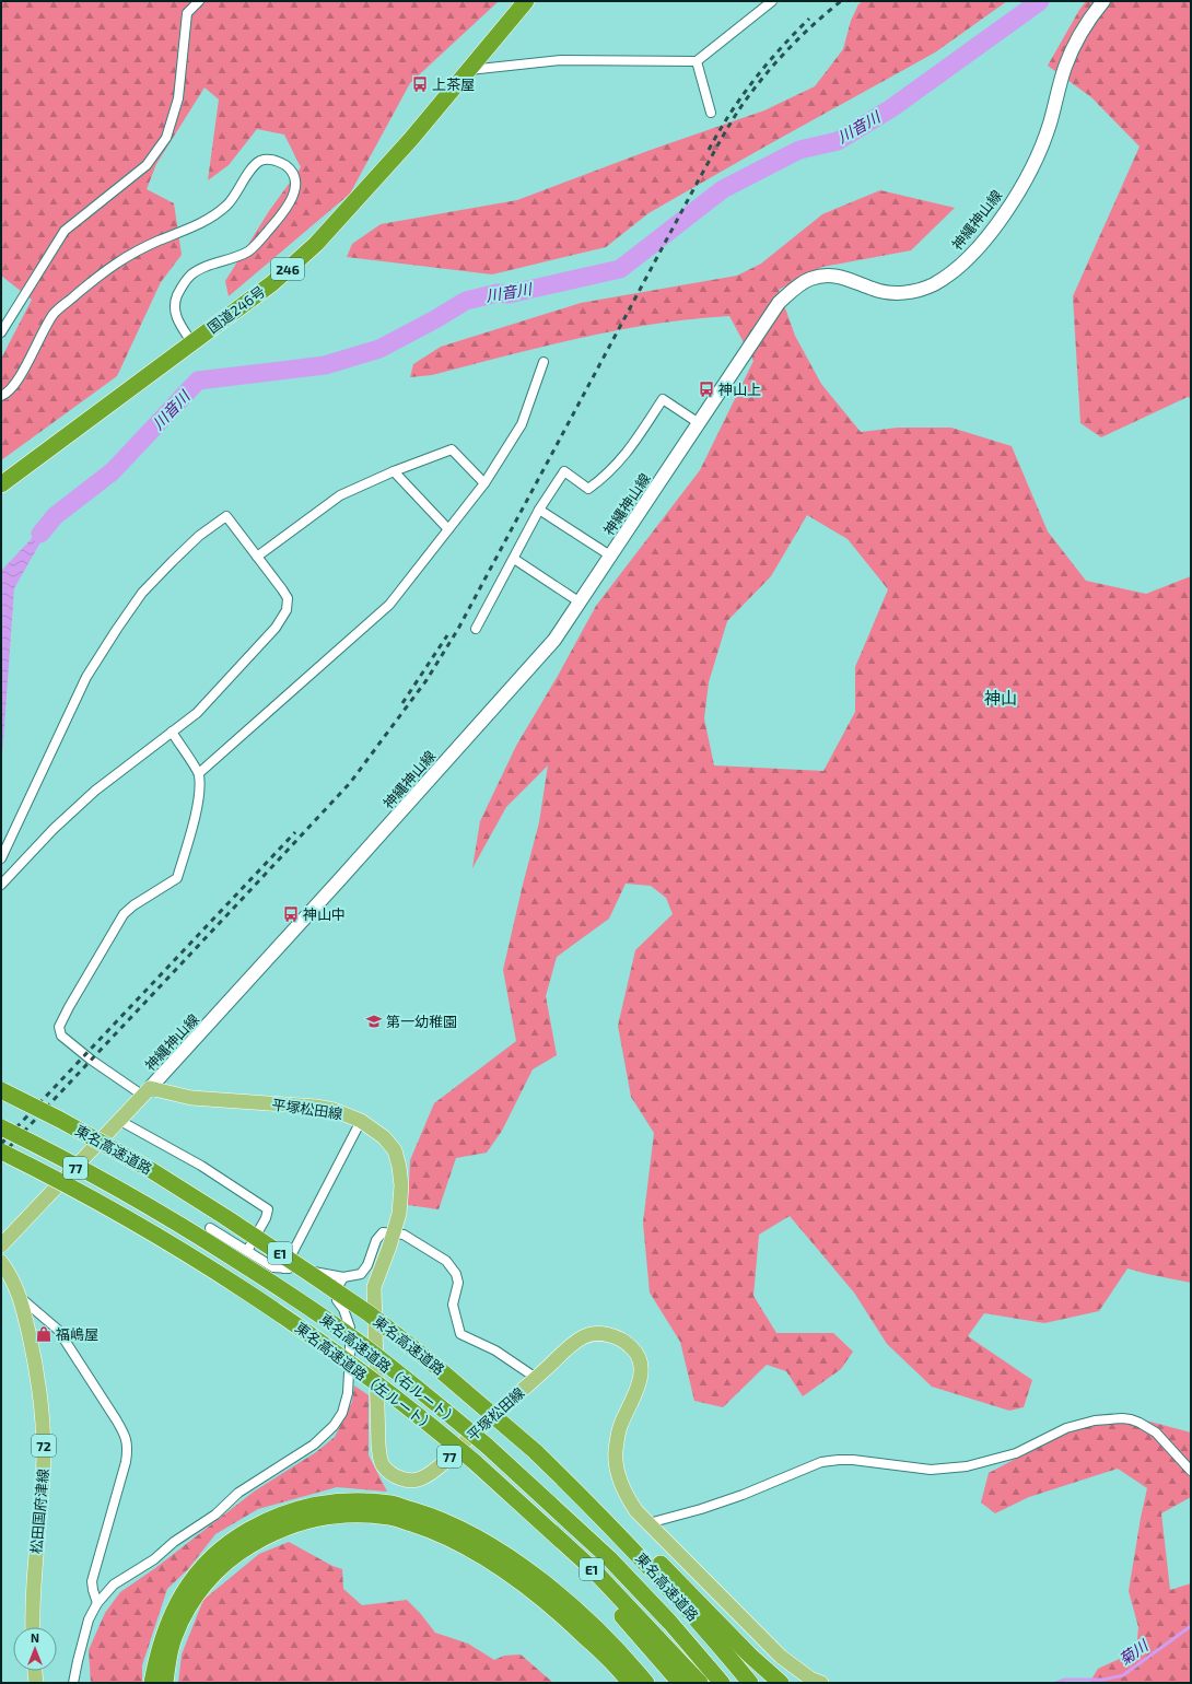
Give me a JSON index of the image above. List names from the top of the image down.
{
  "streets": {
    "highway": [
      "246",
      "国道246号",
      "東名高速道路",
      "E1",
      "東名高速道路（右ルート）",
      "東名高速道路（左ルート）"
    ],
    "main road": [
      "神縄神山線",
      "平塚松田線",
      "77",
      "72",
      "松田国府津線"
    ]
  },
  "crossings": [
    ["神縄神山線", "平塚松田線"],
    ["神縄神山線", "77"],
    ["平塚松田線", "77"]
  ],
  "districts": ["神山"],
  "water": ["川音川", "菊川"],
  "places": {
    "bus stop": ["上茶屋", "神山上", "神山中"],
    "school or university": ["第一幼稚園"],
    "shop": ["福嶋屋"]
  },
  "north": "top"
}
